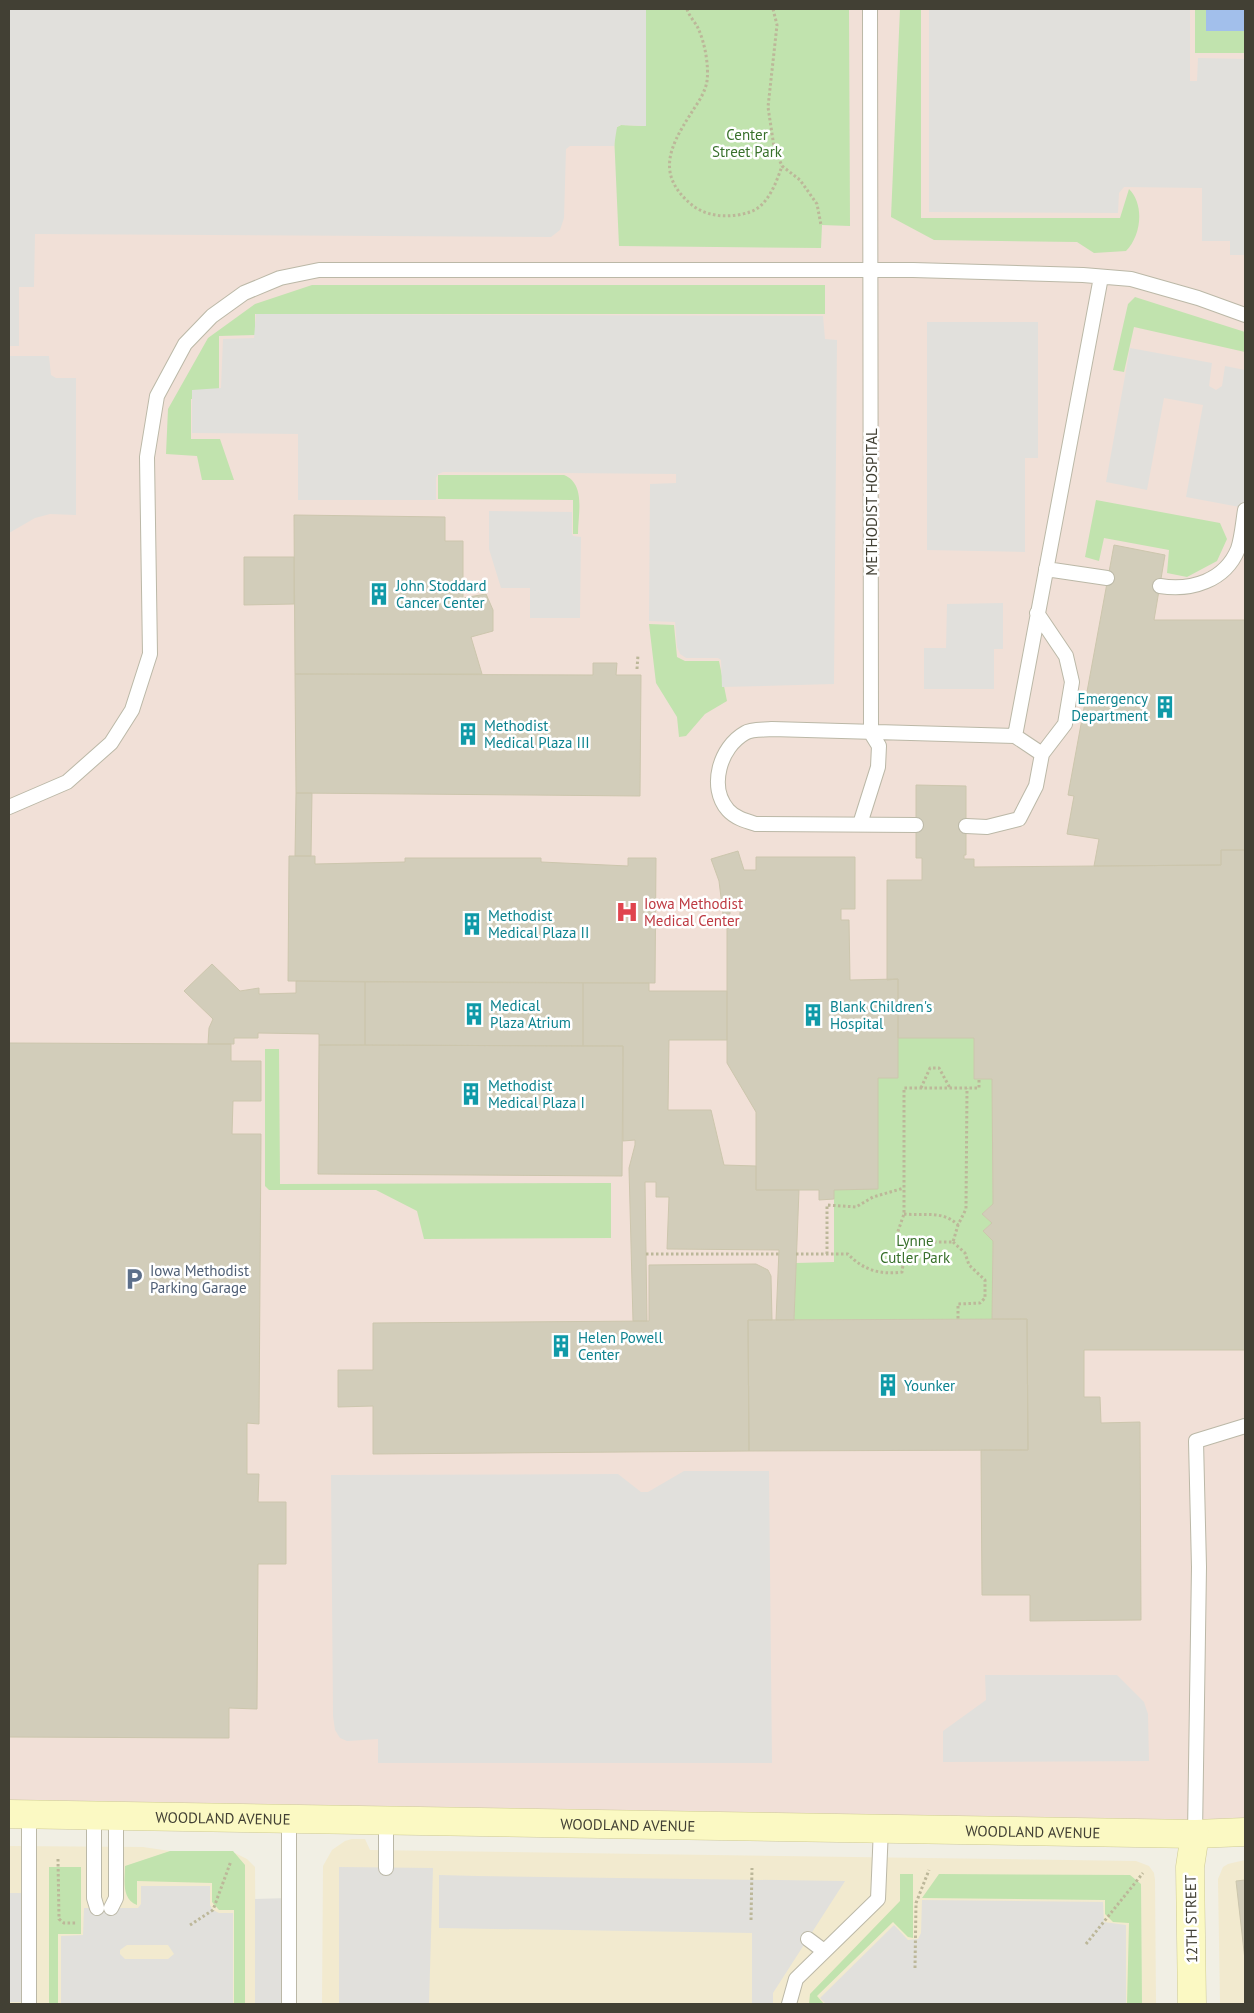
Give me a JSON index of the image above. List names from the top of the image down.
{
  "streets": {
    "street": ["WOODLAND AVENUE", "12TH STREET"],
    "lane": ["METHODIST HOSPITAL"]
  },
  "crossings": [
    ["WOODLAND AVENUE", "12TH STREET"]
  ],
  "parks": ["Center Street Park", "Lynne Cutler Park"],
  "places": {
    "building": [
      "John Stoddard Cancer Center",
      "Emergency Department",
      "Methodist Medical Plaza III",
      "Methodist Medical Plaza II",
      "Medical Plaza Atrium",
      "Blank Children's Hospital",
      "Methodist Medical Plaza I",
      "Helen Powell Center",
      "Younker"
    ],
    "hospital": ["Iowa Methodist Medical Center"],
    "parking": ["Iowa Methodist Parking Garage"]
  }
}
